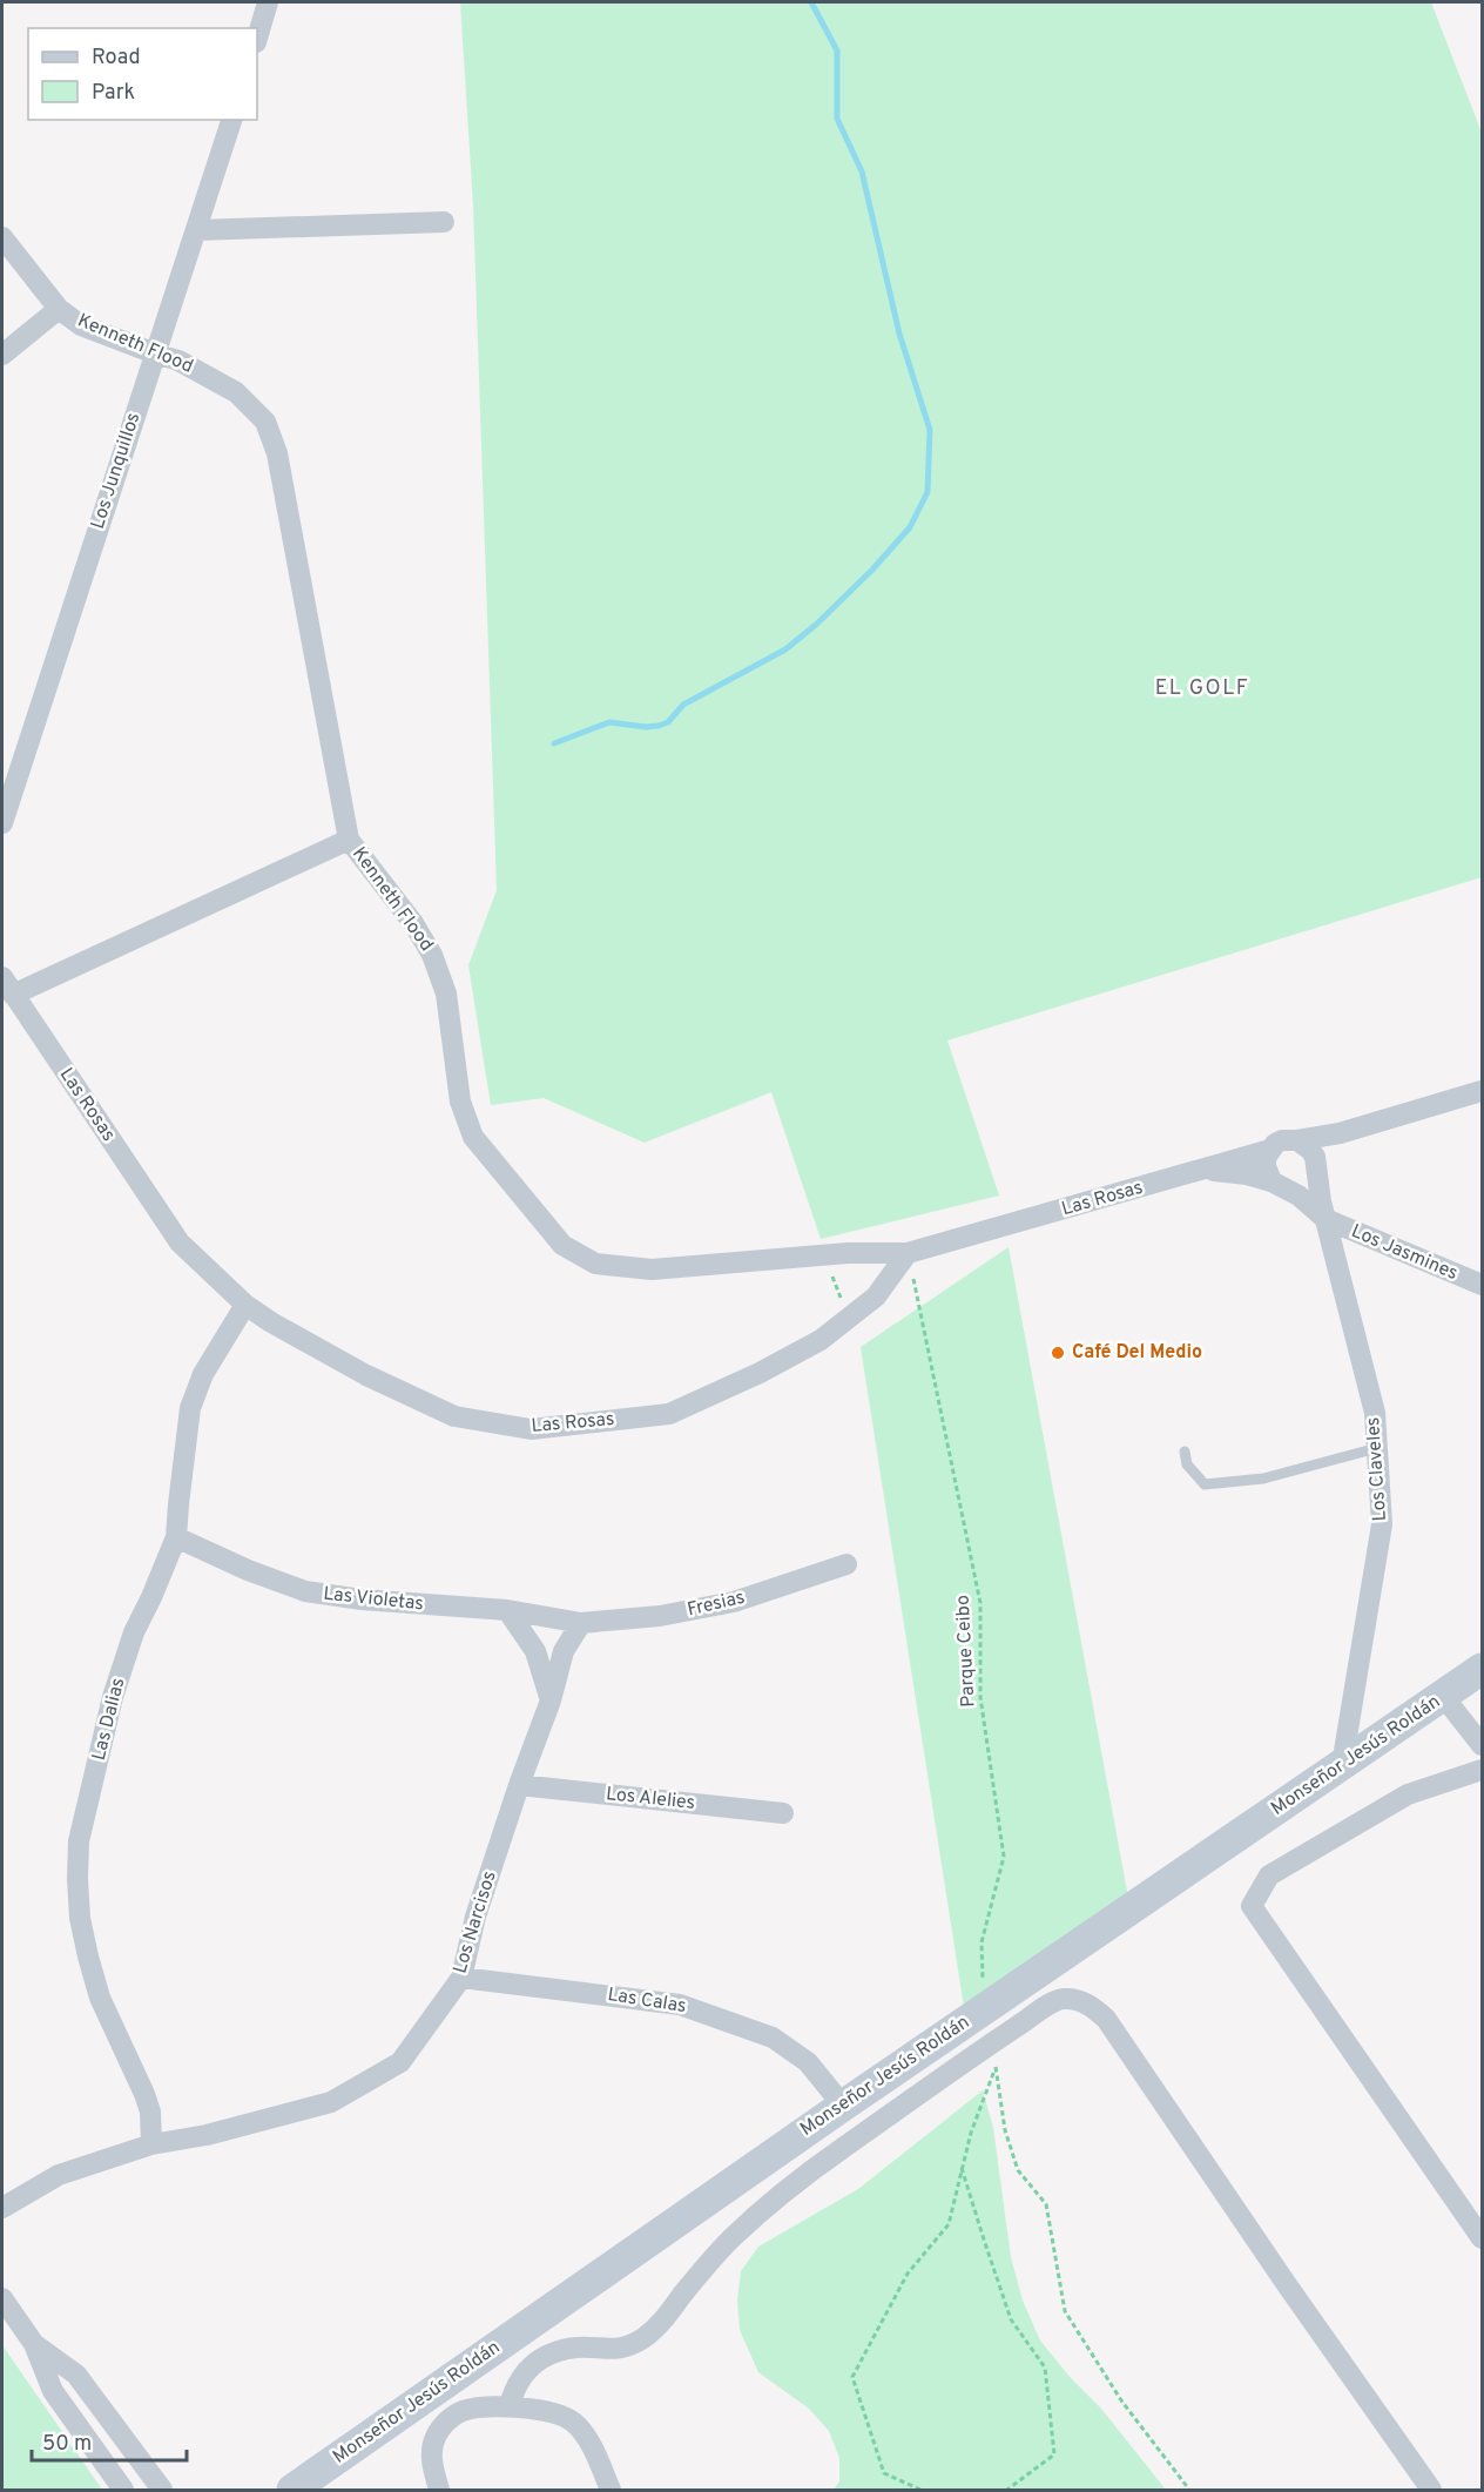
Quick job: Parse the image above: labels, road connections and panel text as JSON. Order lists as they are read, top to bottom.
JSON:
{
  "streets": {
    "street": [
      "Kenneth Flood",
      "Los Junquillos",
      "Las Rosas",
      "Los Jasmines",
      "Los Claveles",
      "Las Violetas",
      "Fresias",
      "Las Dalias",
      "Monseñor Jesús Roldán",
      "Los Alelies",
      "Los Narcisos",
      "Las Calas"
    ],
    "path": ["Parque Ceibo"]
  },
  "crossings": [
    ["Kenneth Flood", "Los Junquillos"],
    ["Kenneth Flood", "Las Rosas"],
    ["Kenneth Flood", "Parque Ceibo"],
    ["Las Rosas", "Los Jasmines"],
    ["Las Rosas", "Los Claveles"],
    ["Las Rosas", "Parque Ceibo"],
    ["Las Rosas", "Las Dalias"],
    ["Los Jasmines", "Los Claveles"],
    ["Los Claveles", "Monseñor Jesús Roldán"],
    ["Las Violetas", "Fresias"],
    ["Las Violetas", "Las Dalias"],
    ["Las Violetas", "Los Narcisos"],
    ["Fresias", "Los Narcisos"],
    ["Parque Ceibo", "Monseñor Jesús Roldán"],
    ["Las Dalias", "Los Narcisos"],
    ["Monseñor Jesús Roldán", "Las Calas"],
    ["Los Alelies", "Los Narcisos"],
    ["Los Narcisos", "Las Calas"]
  ],
  "districts": ["EL GOLF"],
  "places": ["Café Del Medio"],
  "legend": ["Road", "Park"],
  "scale_bar": "50 m"
}
